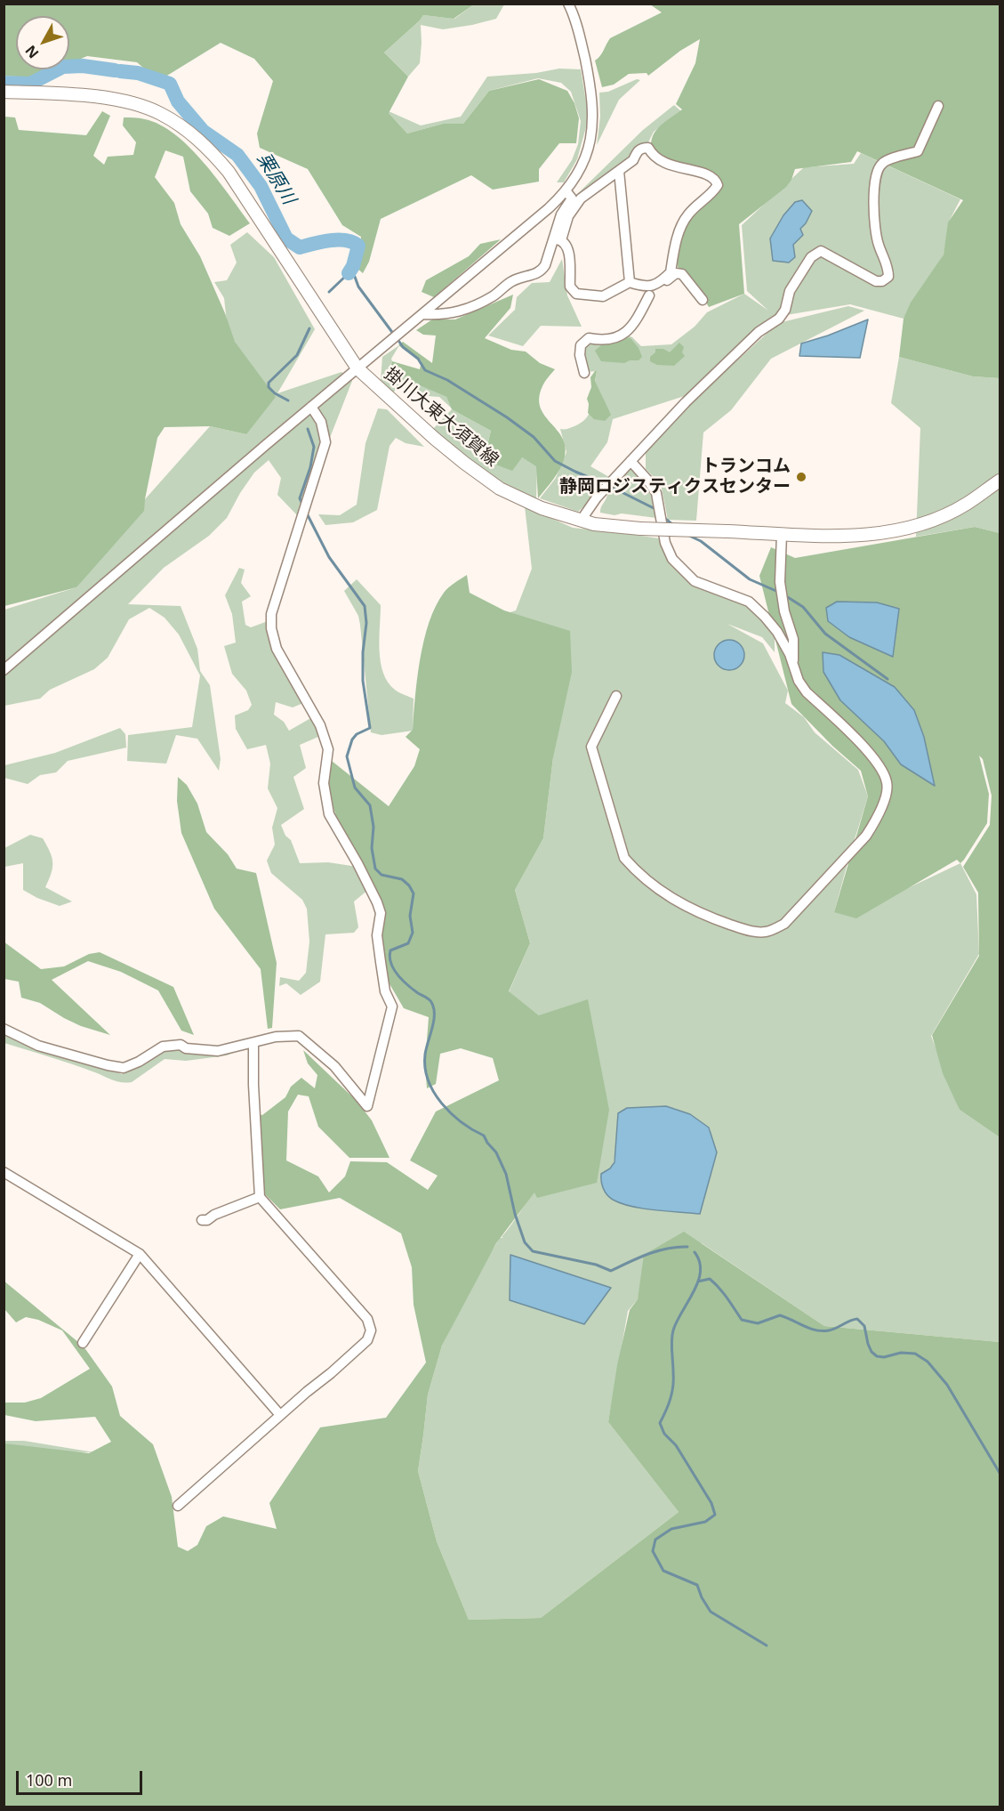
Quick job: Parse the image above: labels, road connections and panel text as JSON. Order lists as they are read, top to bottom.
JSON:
{
  "streets": {
    "main road": ["掛川大東大須賀線"]
  },
  "water": ["栗原川"],
  "places": ["トランコム 静岡ロジスティクスセンター"],
  "scale_bar": "100 m",
  "north": "bottom left"
}
